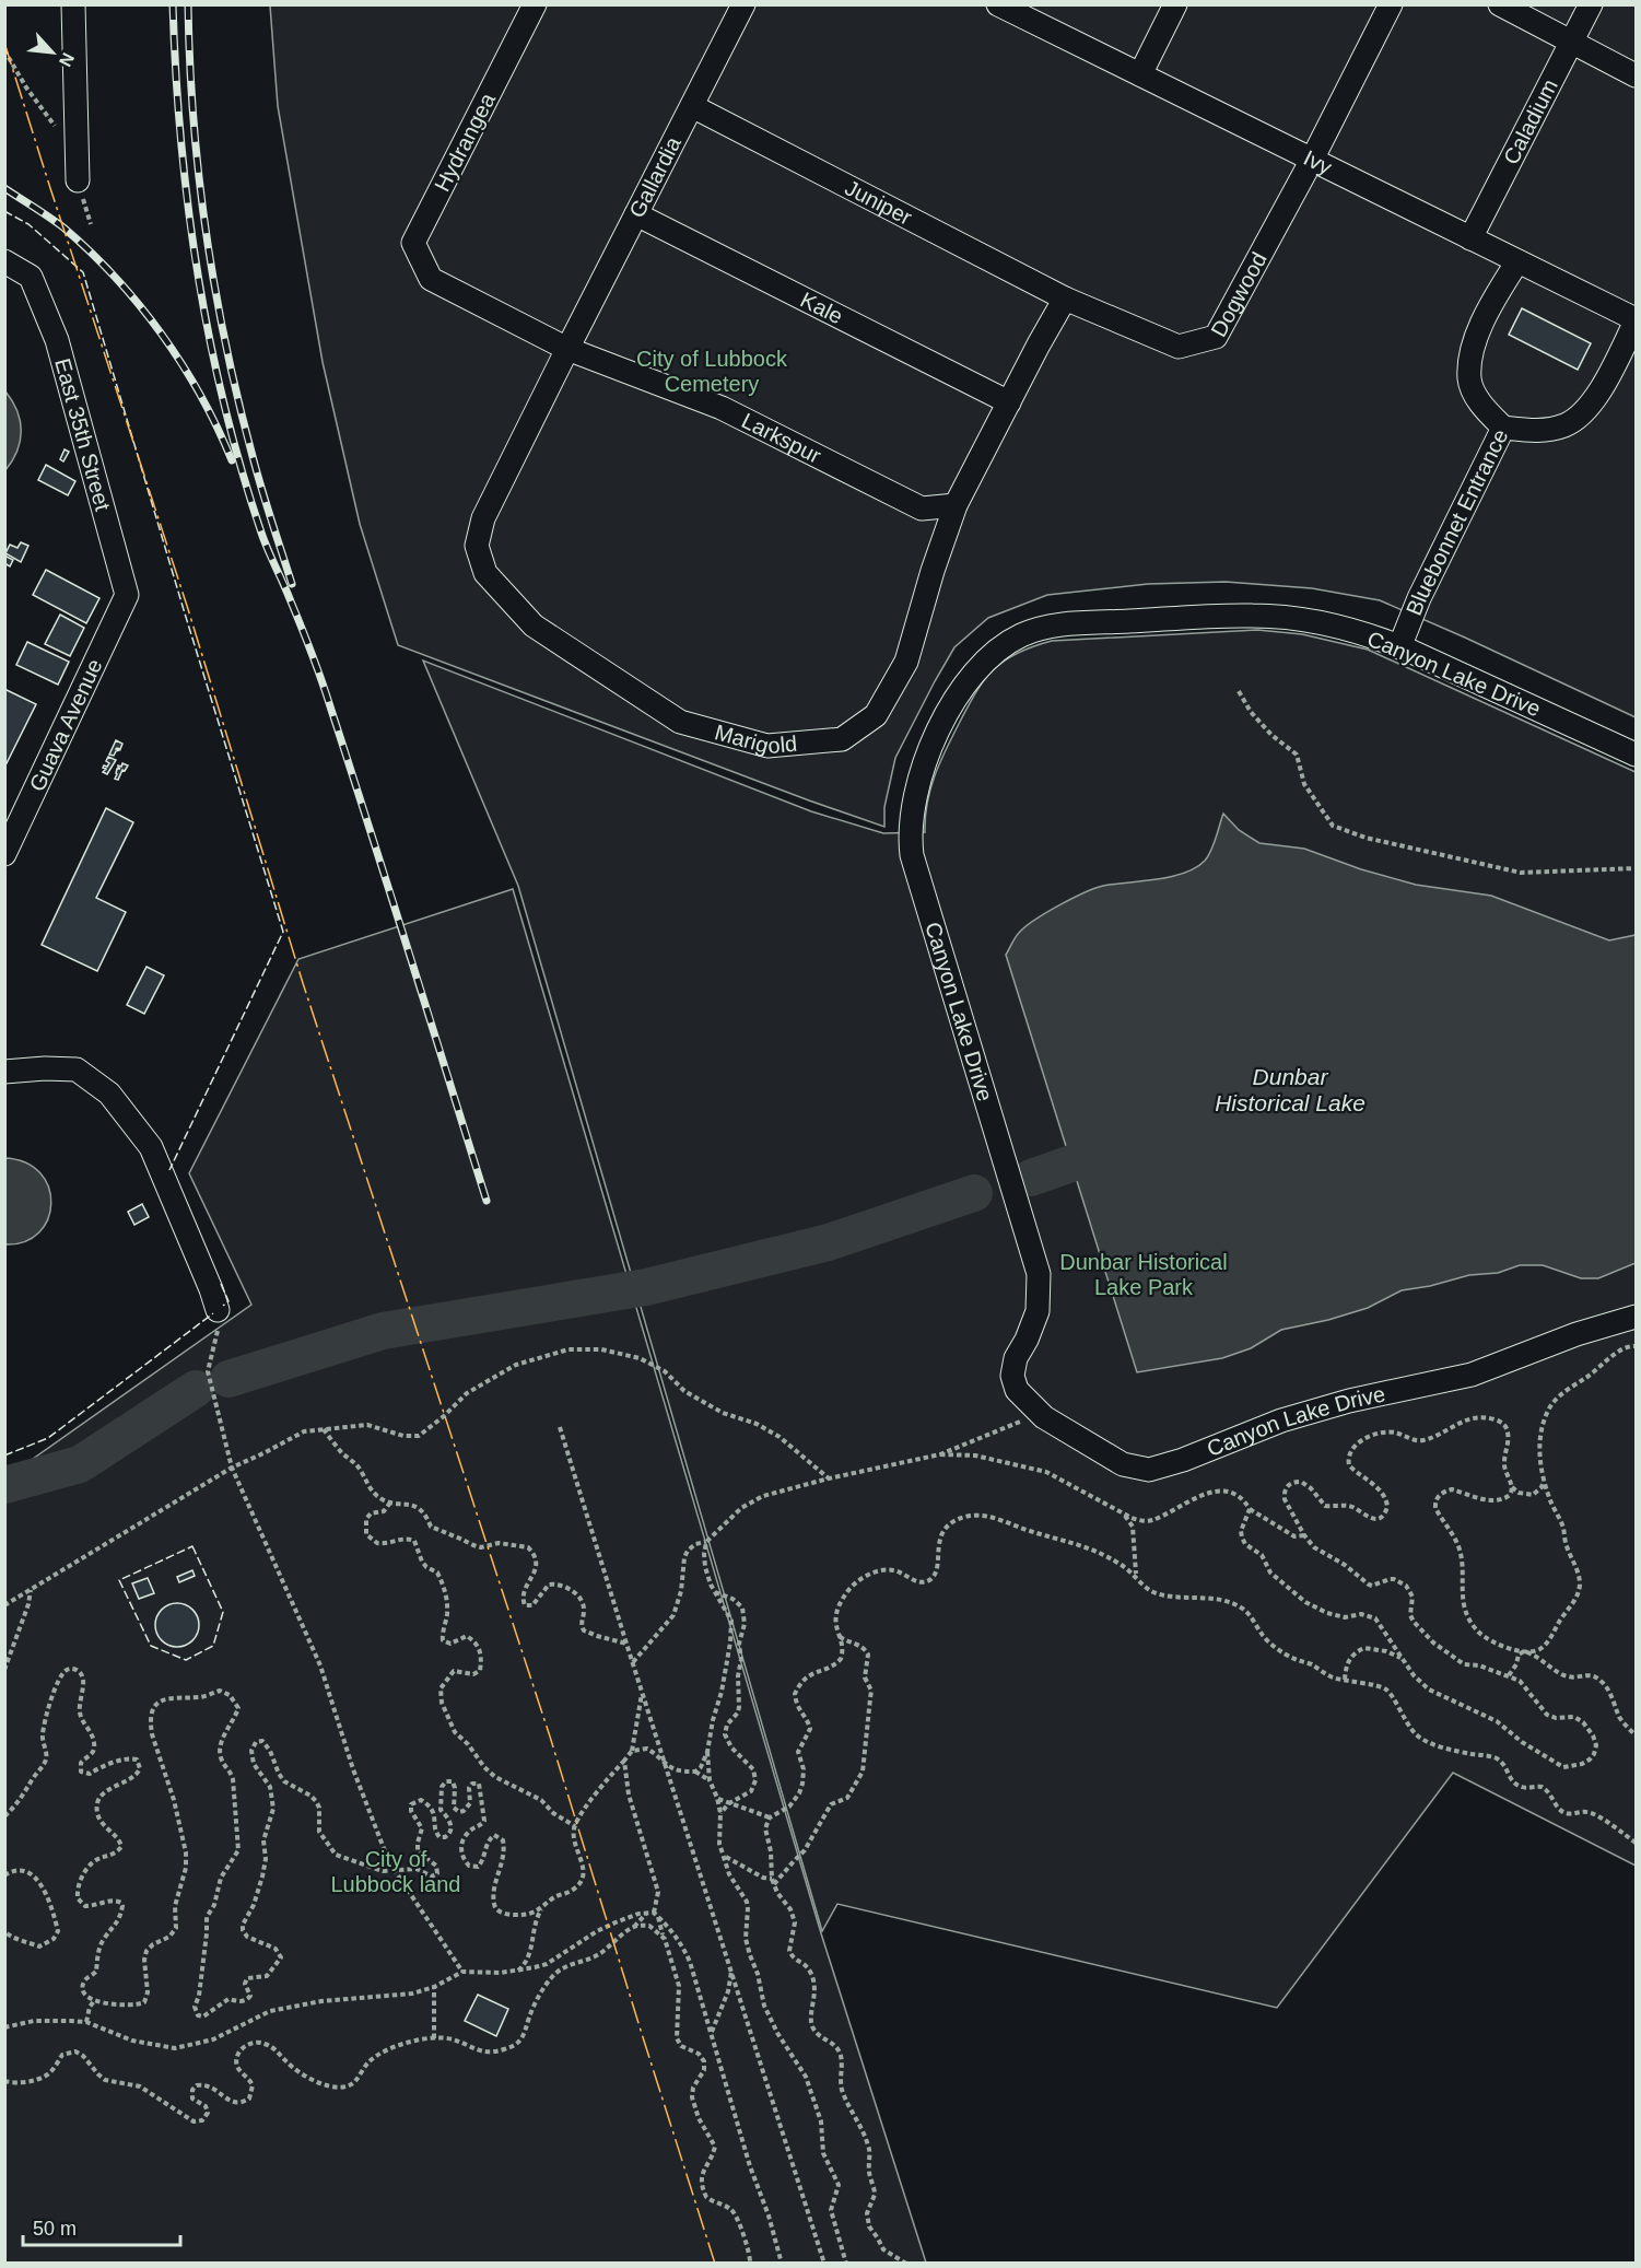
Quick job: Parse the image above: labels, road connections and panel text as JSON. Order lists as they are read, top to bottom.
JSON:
{
  "streets": {
    "street": [
      "Caladium",
      "Hydrangea",
      "Ivy",
      "Gallardia",
      "Juniper",
      "Dogwood",
      "Kale",
      "East 35th Street",
      "Larkspur",
      "Bluebonnet Entrance",
      "Canyon Lake Drive",
      "Guava Avenue",
      "Marigold"
    ]
  },
  "crossings": [
    ["Caladium", "Ivy"],
    ["Hydrangea", "Gallardia"],
    ["Hydrangea", "Larkspur"],
    ["Ivy", "Dogwood"],
    ["Ivy", "Bluebonnet Entrance"],
    ["Gallardia", "Juniper"],
    ["Gallardia", "Kale"],
    ["Gallardia", "Larkspur"],
    ["Gallardia", "Marigold"],
    ["Juniper", "Dogwood"],
    ["East 35th Street", "Guava Avenue"],
    ["Larkspur", "Marigold"],
    ["Bluebonnet Entrance", "Canyon Lake Drive"]
  ],
  "water": ["Dunbar Historical Lake"],
  "parks": ["City of Lubbock Cemetery", "Dunbar Historical Lake Park", "City of Lubbock land"],
  "scale_bar": "50 m",
  "north": "bottom right"
}
